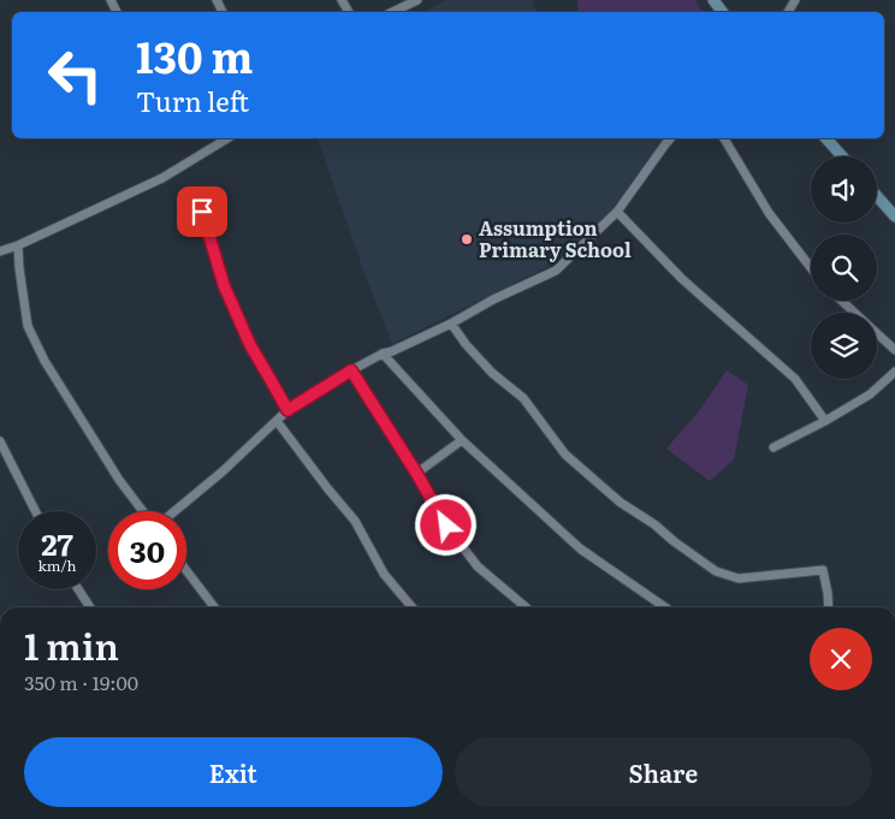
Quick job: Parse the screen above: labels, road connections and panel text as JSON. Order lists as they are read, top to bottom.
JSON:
{
  "places": ["Assumption Primary School"],
  "page": {
    "turn": ["130 m", "Turn left"],
    "speed": "27 km/h",
    "limit": "30",
    "heading": ["1 min", "350 m · 19:00"],
    "buttons": ["Exit", "Share"]
  }
}
